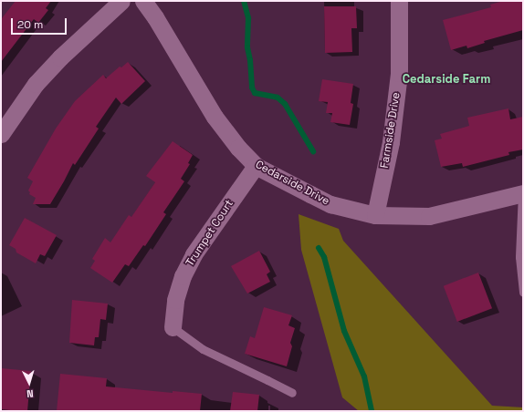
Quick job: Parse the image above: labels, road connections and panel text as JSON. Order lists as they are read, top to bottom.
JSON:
{
  "streets": {
    "street": ["Farmside Drive", "Cedarside Drive", "Trumpet Court"]
  },
  "crossings": [
    ["Farmside Drive", "Cedarside Drive"],
    ["Cedarside Drive", "Trumpet Court"]
  ],
  "districts": ["Cedarside Farm"],
  "scale_bar": "20 m",
  "north": "bottom"
}
